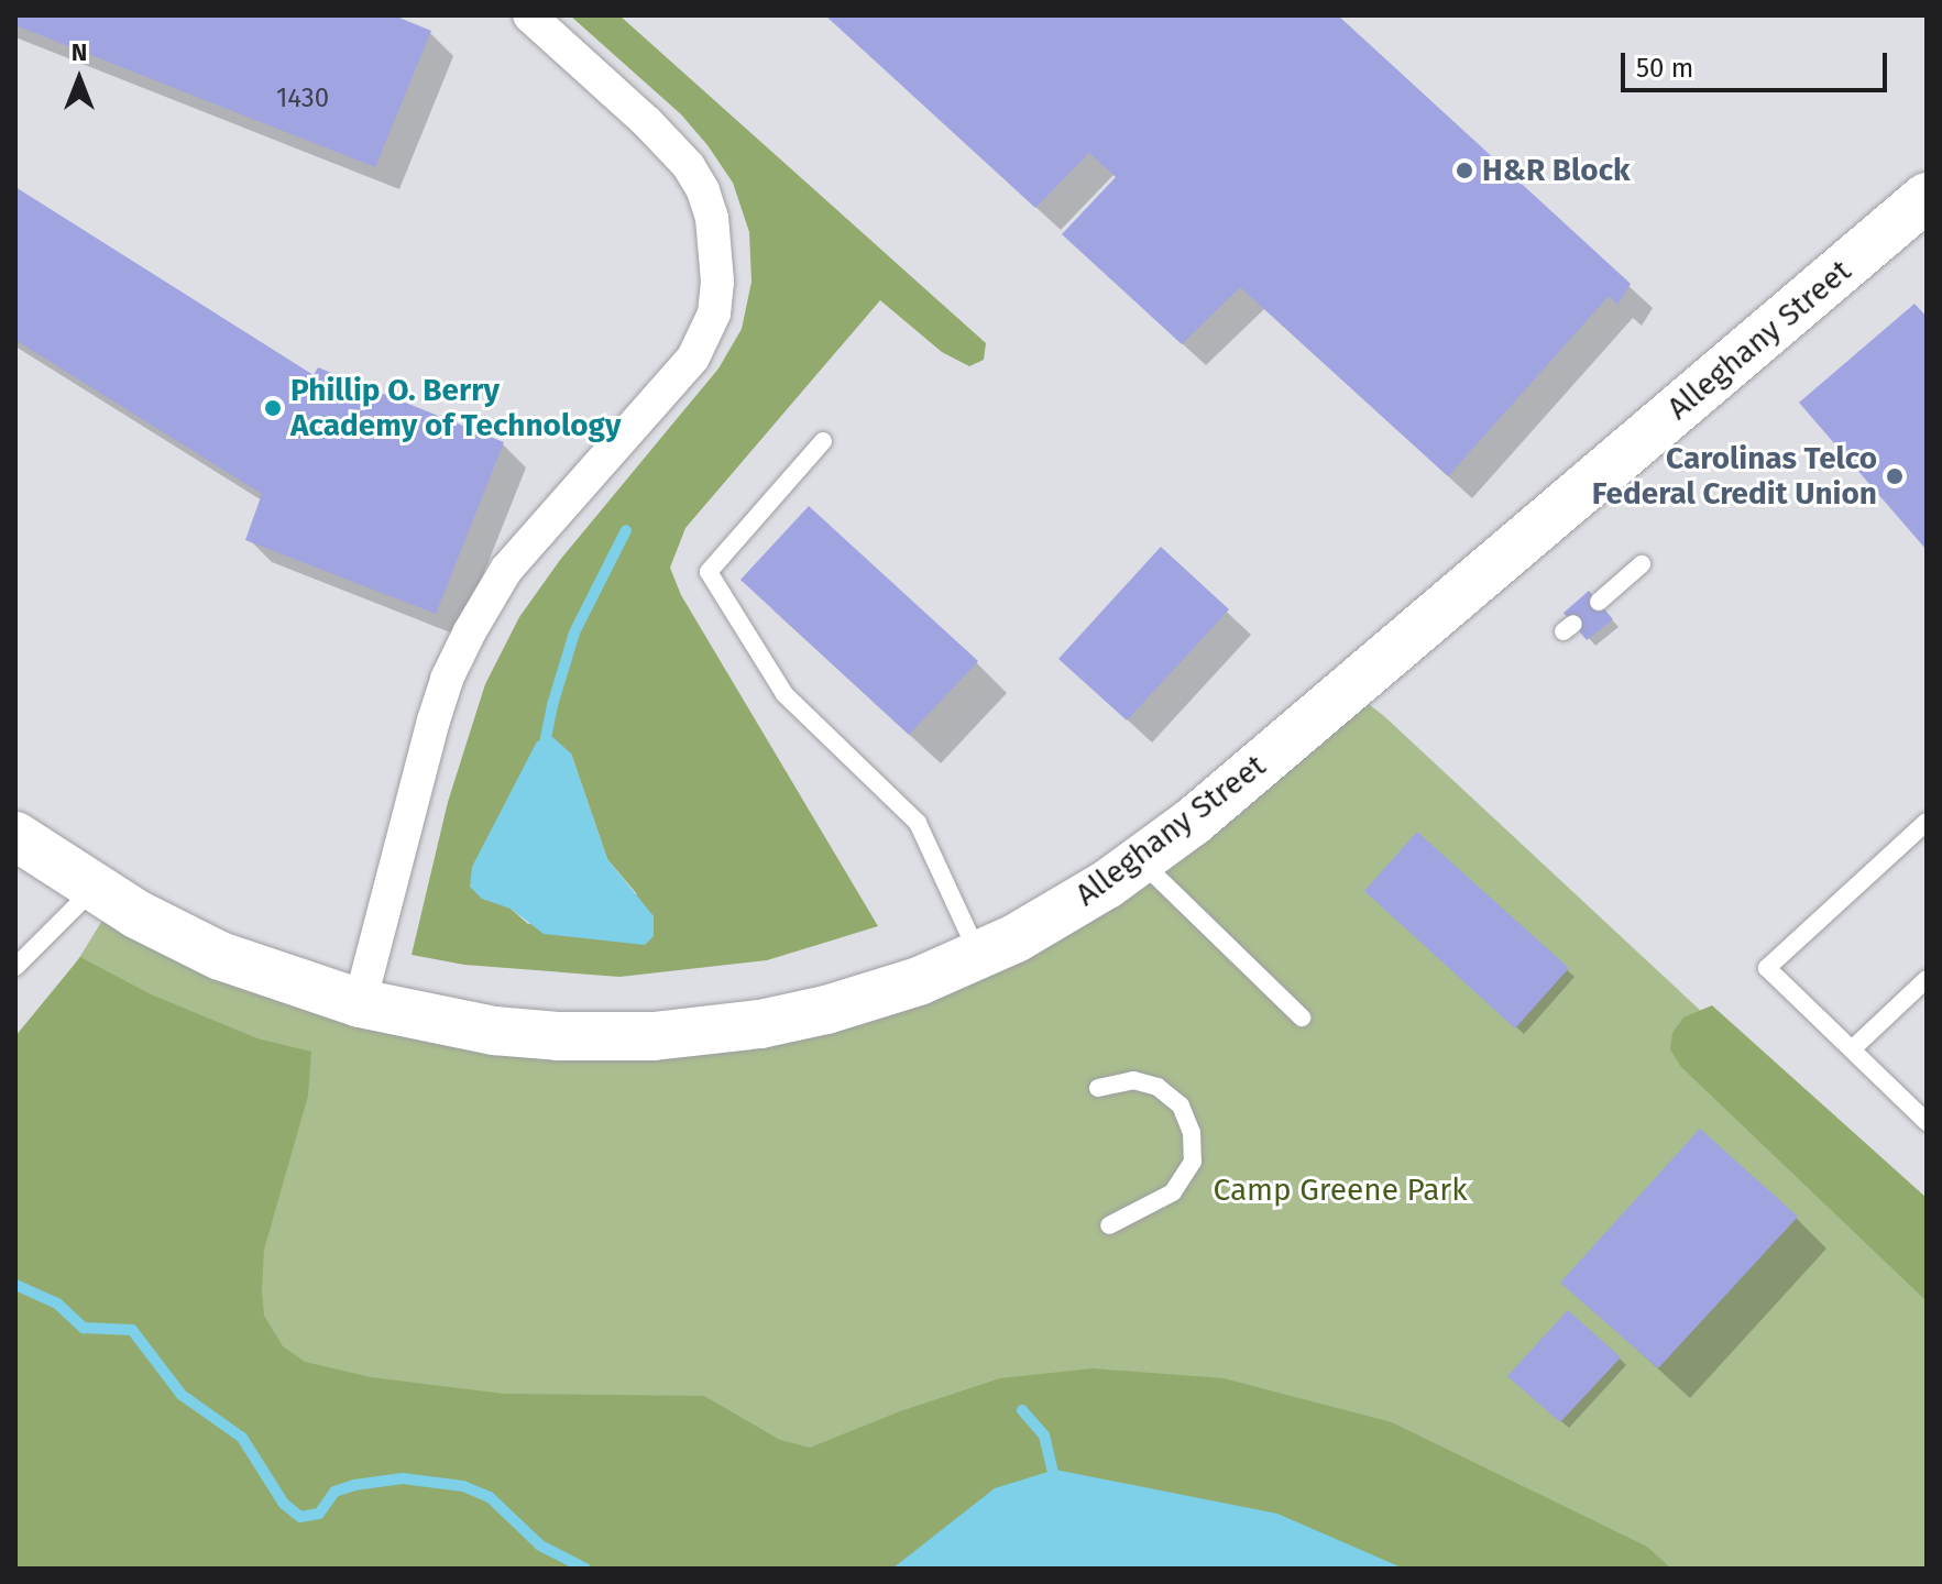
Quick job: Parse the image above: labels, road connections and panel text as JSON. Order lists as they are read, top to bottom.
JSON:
{
  "streets": {
    "street": ["Alleghany Street"]
  },
  "parks": ["Camp Greene Park"],
  "places": ["H&R Block", "Phillip O. Berry Academy of Technology", "Carolinas Telco Federal Credit Union"],
  "house_numbers": ["1430"],
  "scale_bar": "50 m",
  "north": "top"
}
